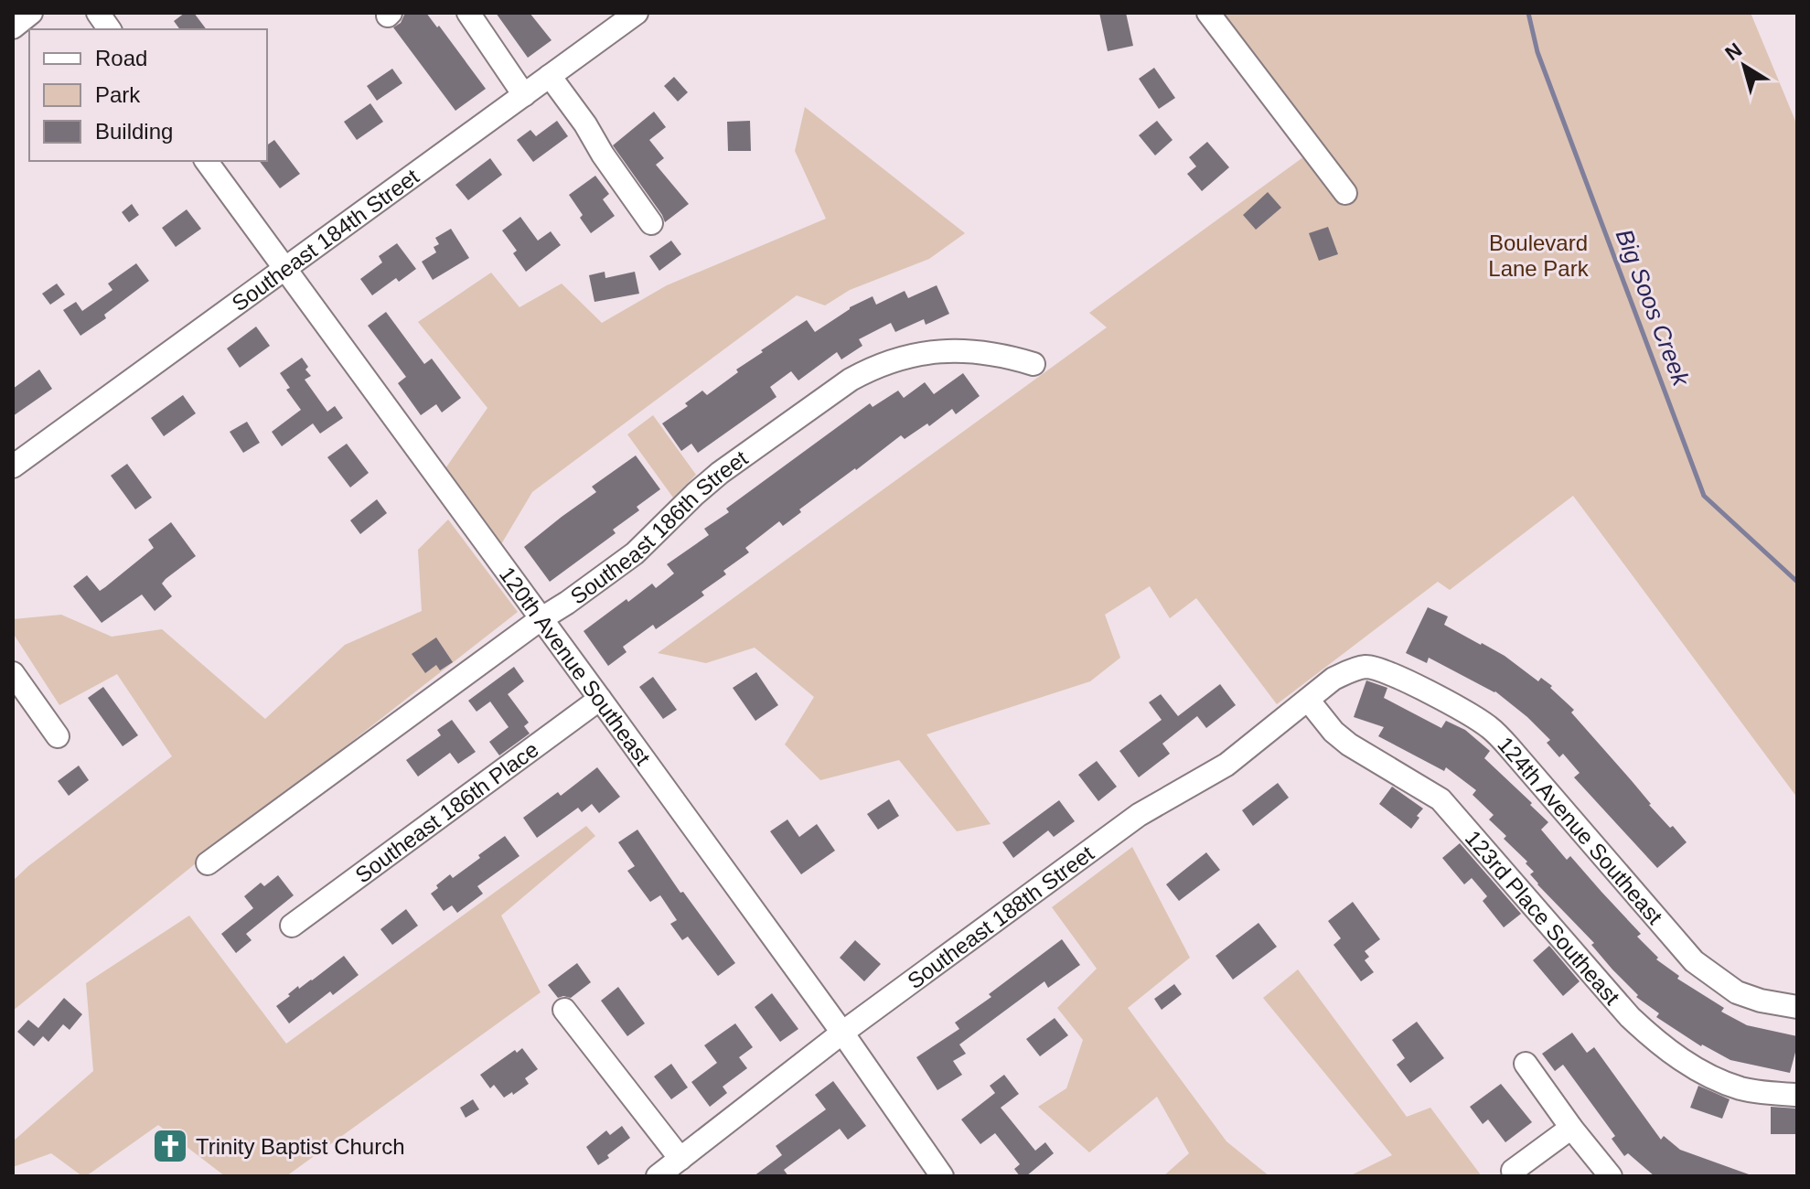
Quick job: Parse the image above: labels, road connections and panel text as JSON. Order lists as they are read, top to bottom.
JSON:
{
  "streets": {
    "street": [
      "Southeast 184th Street",
      "Southeast 186th Street",
      "120th Avenue Southeast",
      "Southeast 186th Place",
      "124th Avenue Southeast",
      "Southeast 188th Street",
      "123rd Place Southeast"
    ]
  },
  "crossings": [
    ["Southeast 184th Street", "120th Avenue Southeast"],
    ["Southeast 186th Street", "120th Avenue Southeast"],
    ["120th Avenue Southeast", "Southeast 186th Place"],
    ["120th Avenue Southeast", "Southeast 188th Street"],
    ["124th Avenue Southeast", "Southeast 188th Street"],
    ["Southeast 188th Street", "123rd Place Southeast"]
  ],
  "water": ["Big Soos Creek"],
  "parks": ["Boulevard Lane Park"],
  "places": {
    "church": ["Trinity Baptist Church"]
  },
  "legend": ["Road", "Park", "Building"],
  "north": "top left"
}
